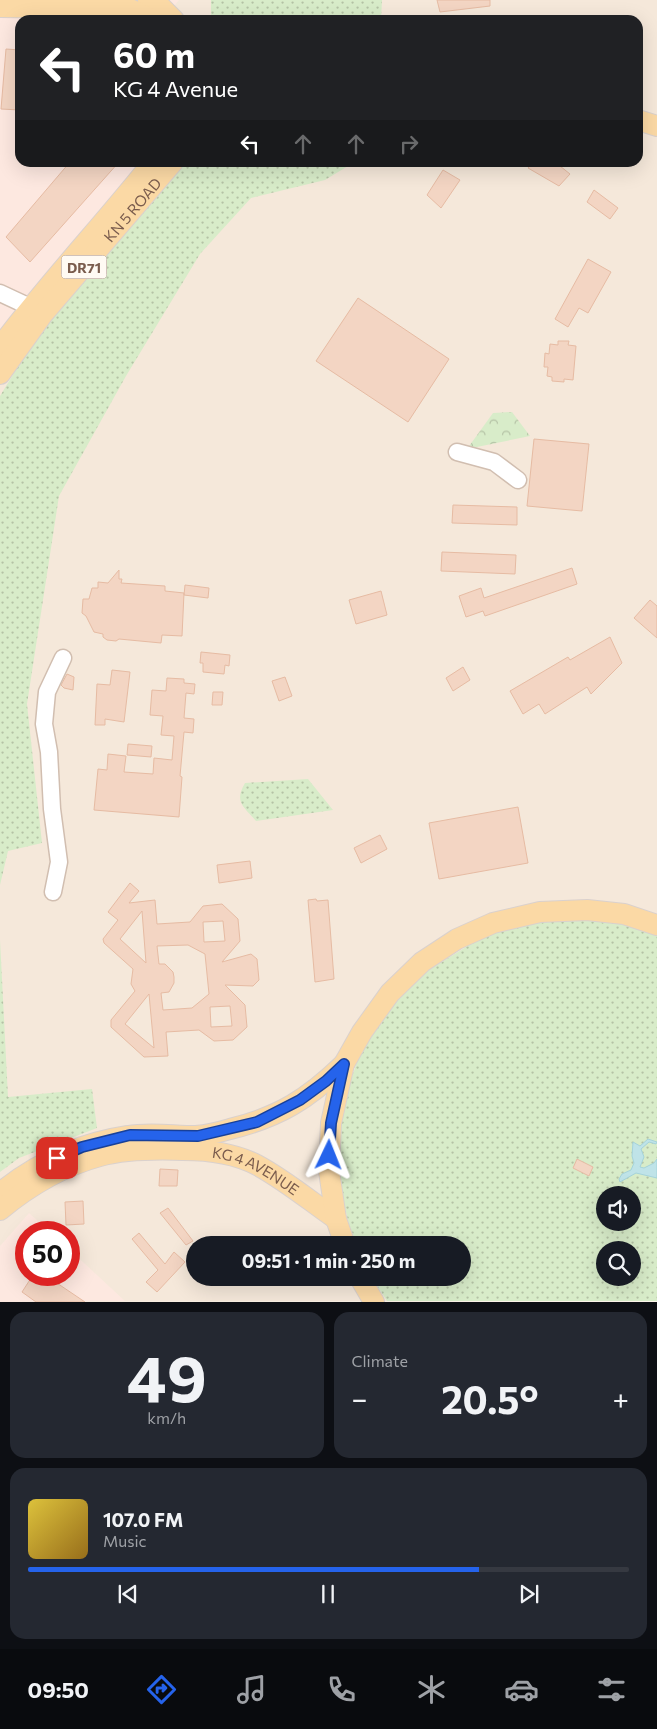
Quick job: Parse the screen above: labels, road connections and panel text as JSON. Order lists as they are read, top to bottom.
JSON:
{
  "streets": {
    "main road": ["KN 5 ROAD", "DR71", "KG 4 AVENUE"]
  },
  "page": {
    "turn": ["60 m", "KG 4 Avenue"],
    "limit": "50",
    "trip": "09:51 · 1 min · 250 m",
    "tile": [
      ["49", "km/h"],
      "Climate"
    ],
    "heat": ["−", "20.5°", "+"],
    "song": ["107.0 FM", "Music"],
    "tabs": "09:50"
  }
}
